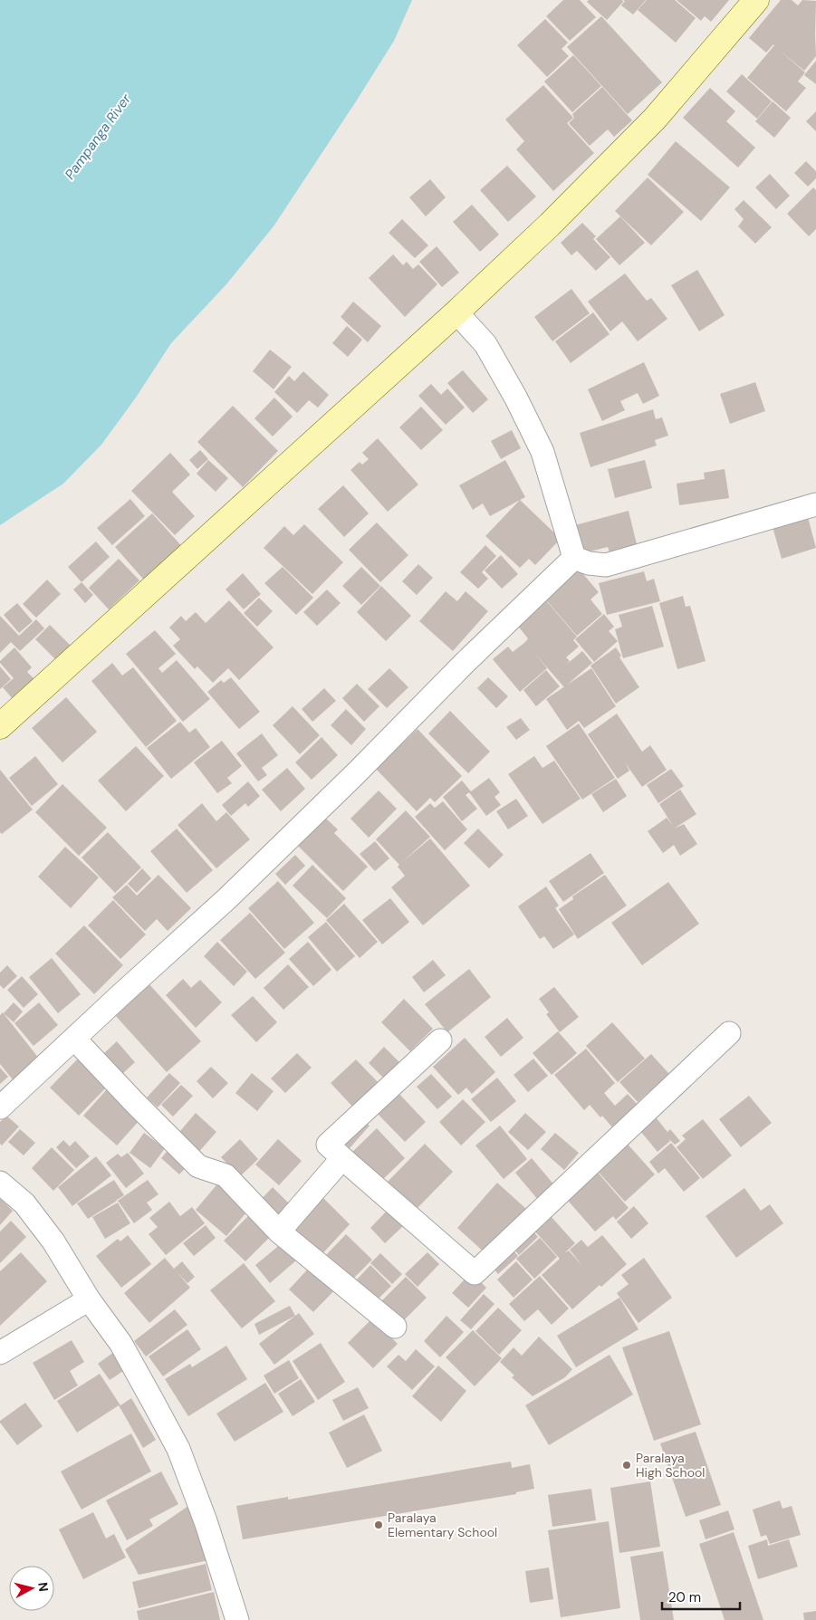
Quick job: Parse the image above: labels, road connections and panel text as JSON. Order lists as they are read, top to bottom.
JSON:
{
  "water": ["Pampanga River"],
  "places": ["Paralaya High School", "Paralaya Elementary School"],
  "scale_bar": "20 m",
  "north": "right"
}
